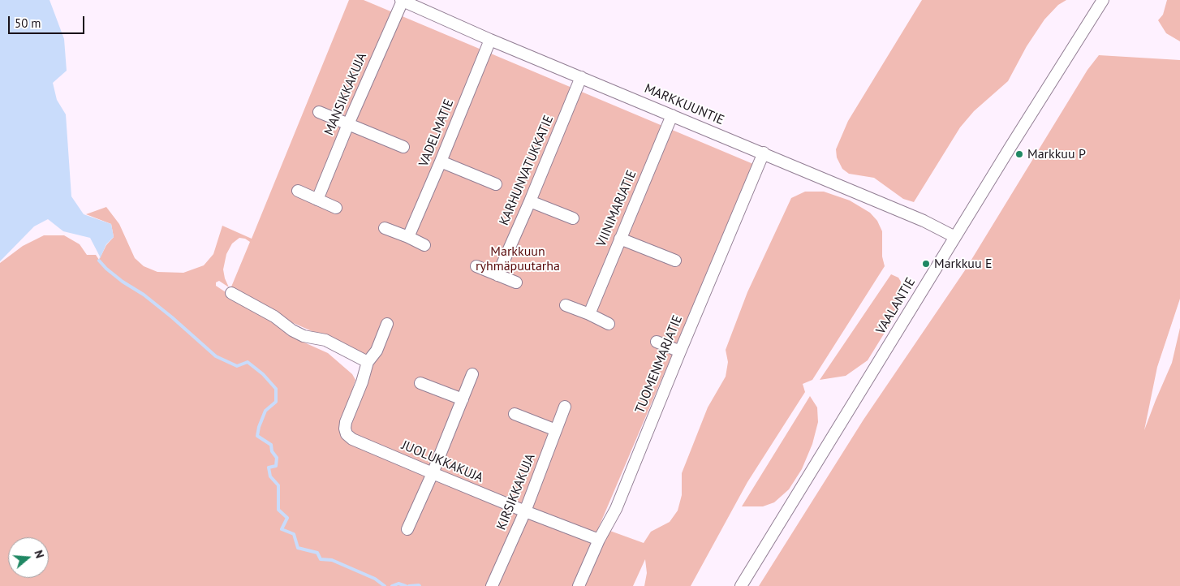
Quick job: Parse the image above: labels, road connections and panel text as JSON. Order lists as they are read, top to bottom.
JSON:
{
  "streets": {
    "street": [
      "MANSIKKAKUJA",
      "MARKKUUNTIE",
      "VADELMATIE",
      "KARHUNVATUKKATIE",
      "VIINIMARJATIE",
      "VAALANTIE",
      "TUOMENMARJATIE",
      "JUOLUKKAKUJA",
      "KIRSIKKAKUJA"
    ]
  },
  "crossings": [
    ["MANSIKKAKUJA", "MARKKUUNTIE"],
    ["MARKKUUNTIE", "VADELMATIE"],
    ["MARKKUUNTIE", "KARHUNVATUKKATIE"],
    ["MARKKUUNTIE", "VIINIMARJATIE"],
    ["MARKKUUNTIE", "VAALANTIE"],
    ["MARKKUUNTIE", "TUOMENMARJATIE"],
    ["TUOMENMARJATIE", "JUOLUKKAKUJA"],
    ["JUOLUKKAKUJA", "KIRSIKKAKUJA"]
  ],
  "parks": ["Markkuun ryhmäpuutarha"],
  "places": ["Markkuu P", "Markkuu E"],
  "scale_bar": "50 m",
  "north": "right"
}
